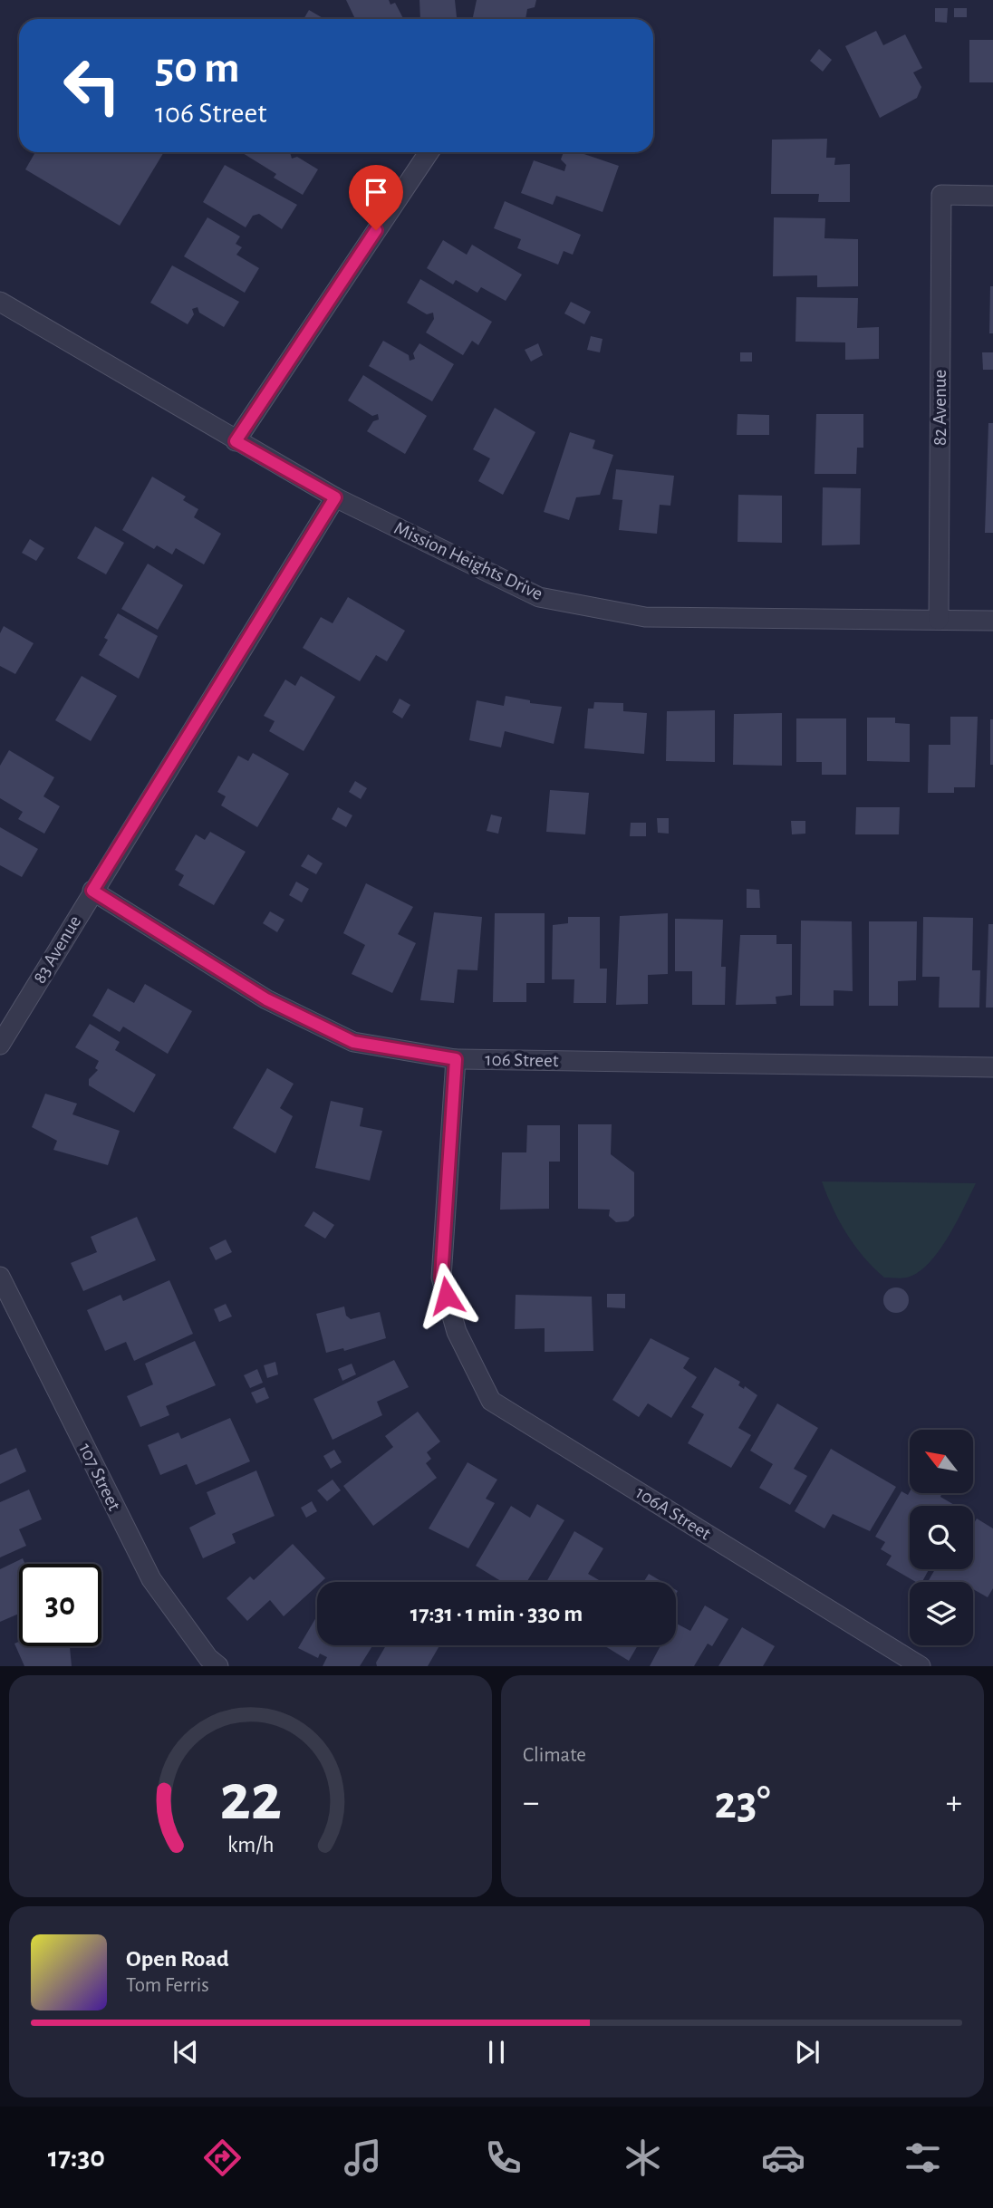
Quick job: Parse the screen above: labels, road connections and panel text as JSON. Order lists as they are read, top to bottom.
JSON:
{
  "streets": {
    "street": [
      "82 Avenue",
      "Mission Heights Drive",
      "83 Avenue",
      "106 Street",
      "107 Street",
      "106A Street"
    ]
  },
  "crossings": [
    ["82 Avenue", "Mission Heights Drive"],
    ["Mission Heights Drive", "83 Avenue"],
    ["83 Avenue", "106 Street"],
    ["106 Street", "106A Street"]
  ],
  "north": "top left",
  "page": {
    "turn": ["50 m", "106 Street"],
    "limit": "30",
    "trip": "17:31 · 1 min · 330 m",
    "tile": "Climate",
    "heat": ["−", "23°", "+"],
    "song": ["Open Road", "Tom Ferris"],
    "tabs": "17:30",
    "gauge": ["22", "km/h"]
  }
}
